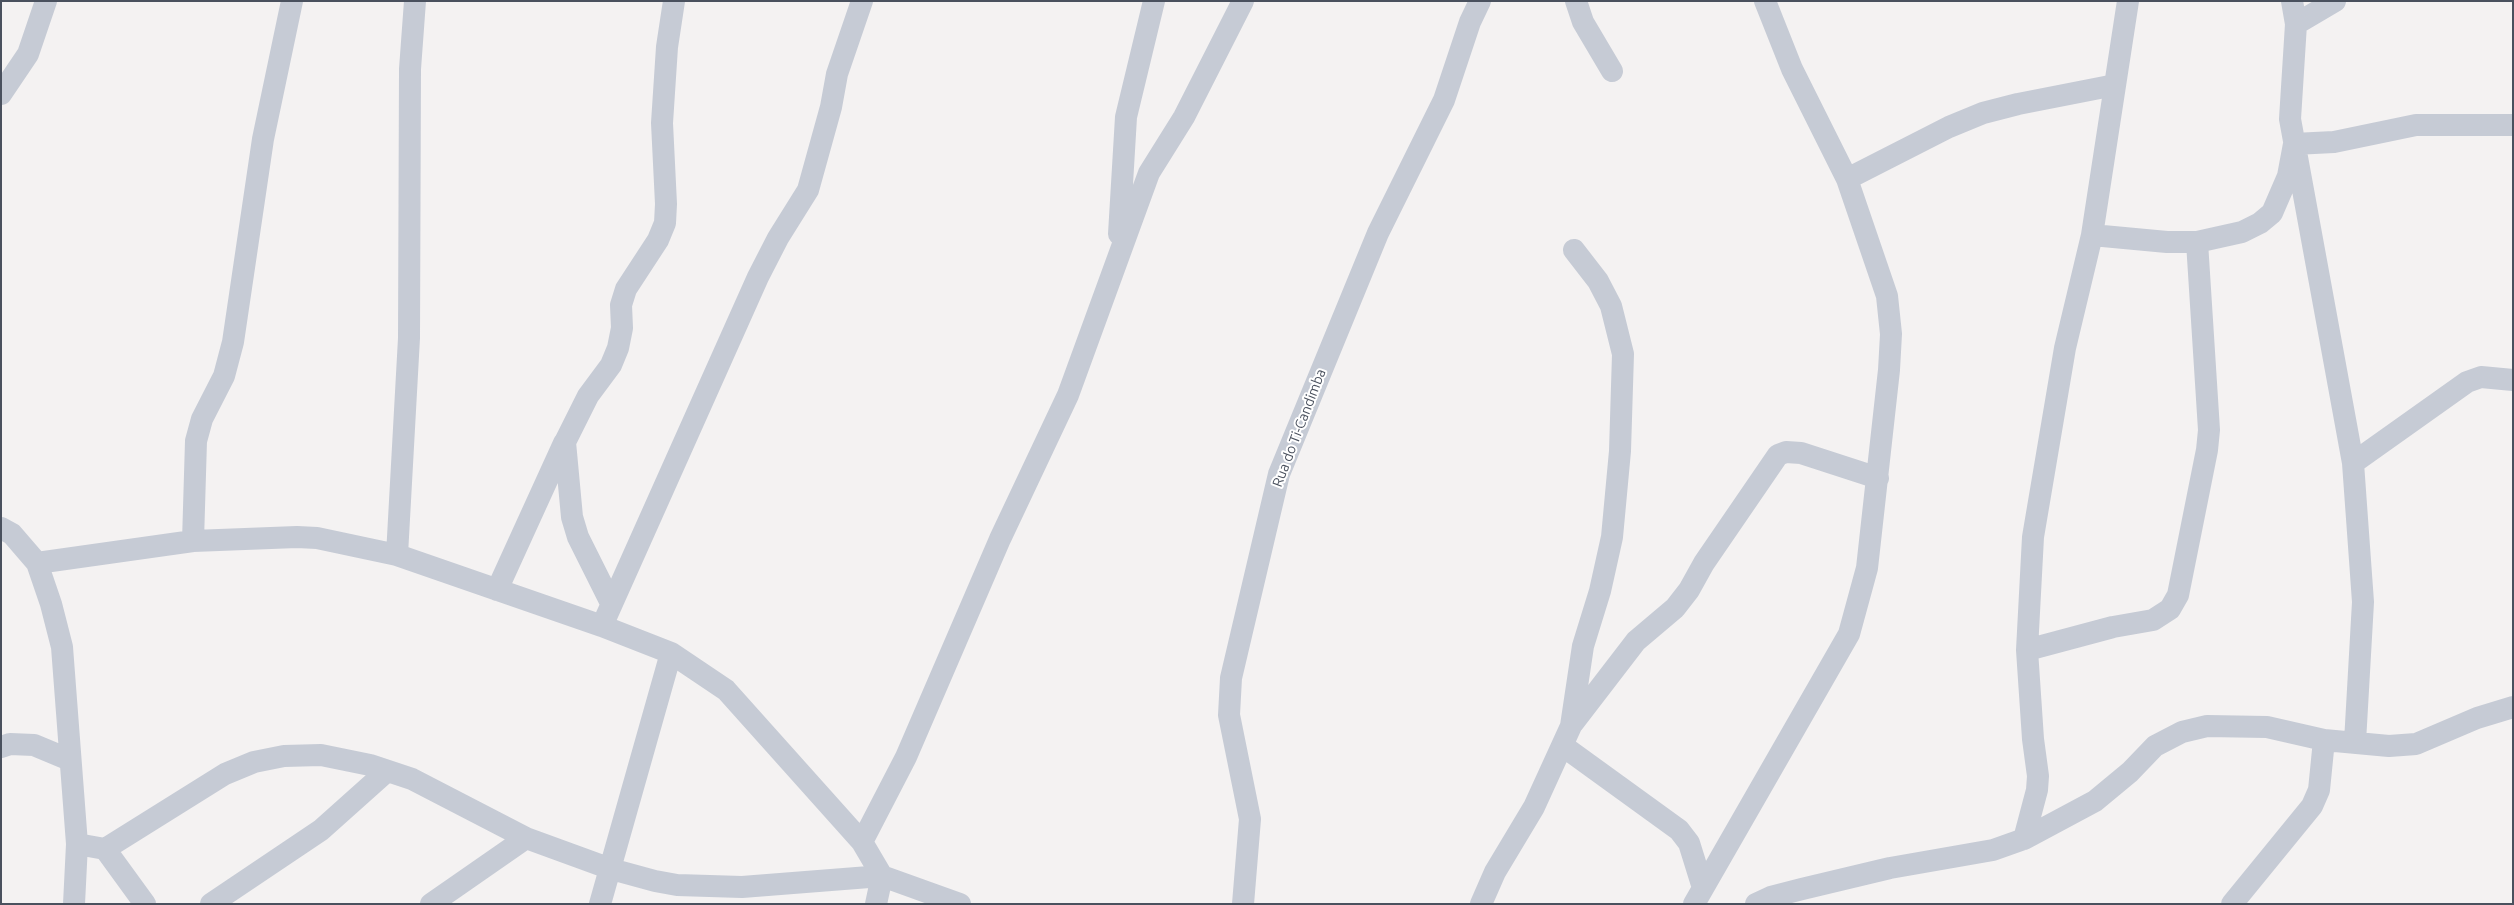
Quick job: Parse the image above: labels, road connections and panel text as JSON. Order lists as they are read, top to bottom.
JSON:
{
  "streets": {
    "street": ["Rua do Ti-Candimba"]
  }
}
